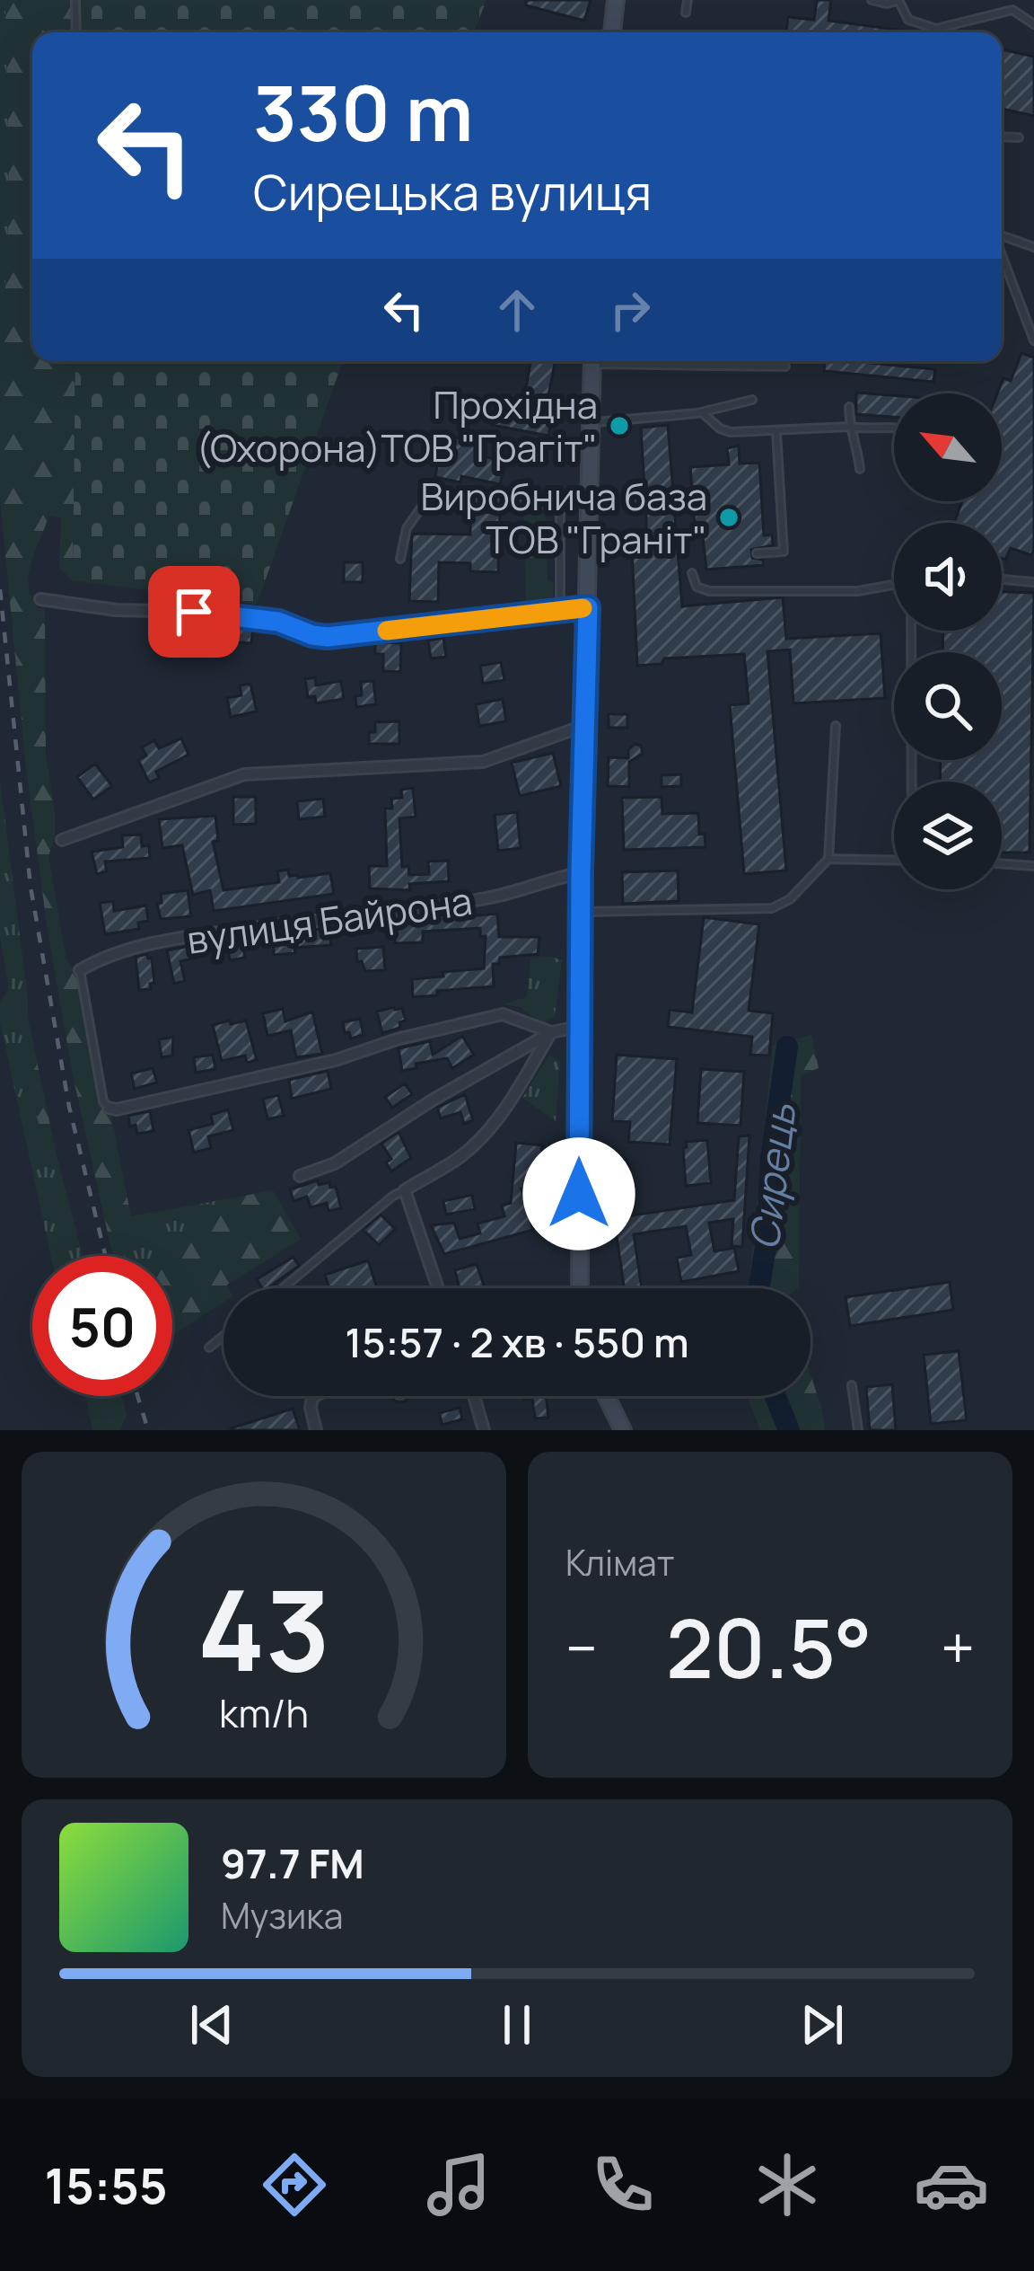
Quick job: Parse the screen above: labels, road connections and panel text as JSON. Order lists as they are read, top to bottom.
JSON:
{
  "streets": {
    "street": ["вулиця Байрона"]
  },
  "water": ["Сирець"],
  "places": ["Прохідна (Охорона)ТОВ \"Грагіт\"", "Виробнича база ТОВ \"Граніт\""],
  "north": "top left",
  "page": {
    "turn": ["330 m", "Сирецька вулиця"],
    "limit": "50",
    "trip": "15:57 · 2 хв · 550 m",
    "tile": "Клімат",
    "heat": ["−", "20.5°", "+"],
    "song": ["97.7 FM", "Музика"],
    "tabs": "15:55",
    "gauge": ["43", "km/h"]
  }
}
